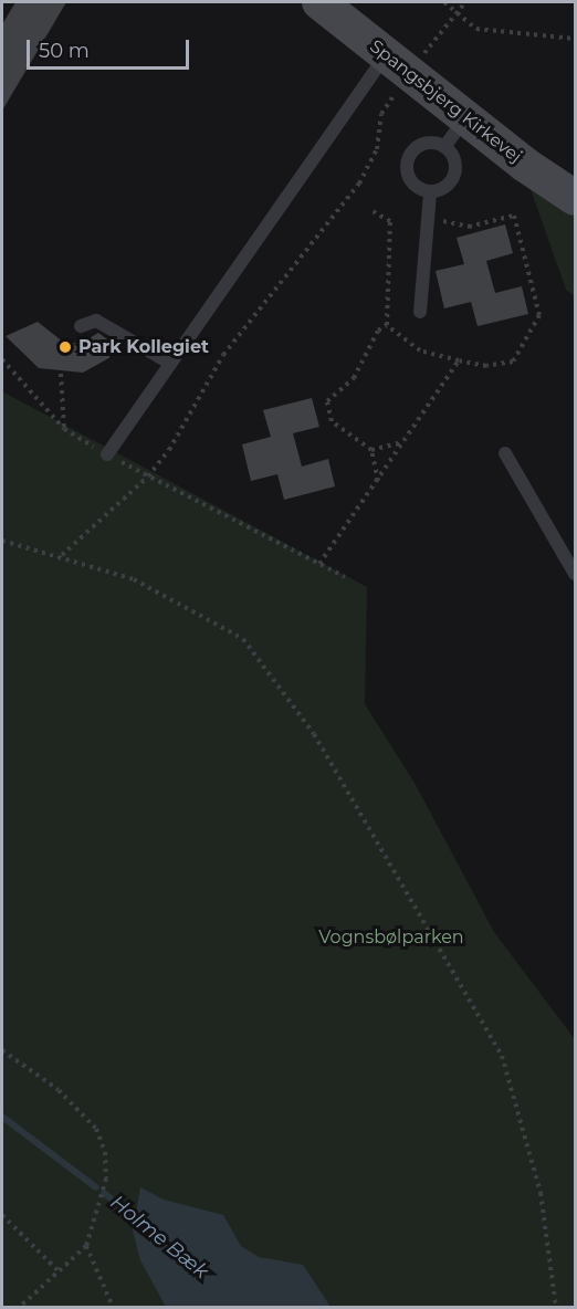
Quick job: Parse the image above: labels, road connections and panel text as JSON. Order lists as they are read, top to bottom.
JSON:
{
  "streets": {
    "street": ["Spangsbjerg Kirkevej"]
  },
  "water": ["Holme Bæk"],
  "parks": ["Vognsbølparken"],
  "places": ["Park Kollegiet"],
  "scale_bar": "50 m"
}
